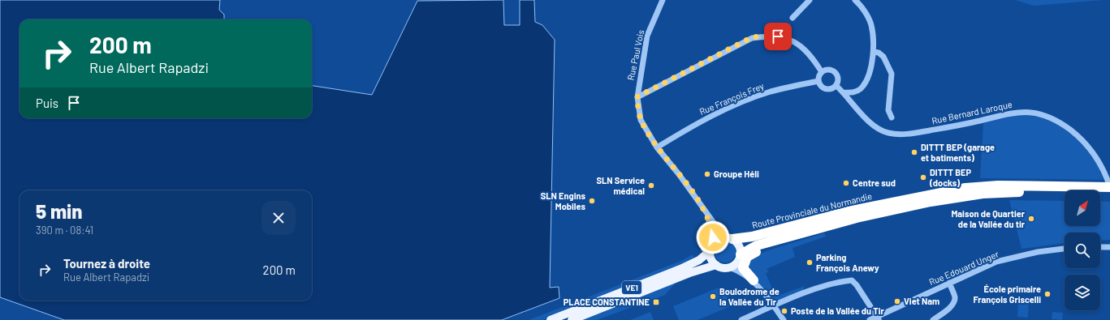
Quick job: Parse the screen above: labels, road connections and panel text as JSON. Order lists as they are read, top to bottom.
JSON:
{
  "streets": {
    "highway": ["Route Provinciale du Normandie"],
    "main road": ["VE1"],
    "street": [
      "Rue Paul Vois",
      "Rue François Frey",
      "Rue Bernard Laroque",
      "Rue Edouard Unger"
    ]
  },
  "crossings": [
    ["Rue Paul Vois", "Rue François Frey"],
    ["Rue Paul Vois", "Route Provinciale du Normandie"],
    ["Rue Paul Vois", "VE1"],
    ["Rue François Frey", "Rue Bernard Laroque"],
    ["Rue Bernard Laroque", "Route Provinciale du Normandie"],
    ["Route Provinciale du Normandie", "VE1"]
  ],
  "places": {
    "other": [
      "DITTT BEP (garage et batiments)",
      "Groupe Héli",
      "DITTT BEP (docks)",
      "Centre sud",
      "SLN Service médical",
      "SLN Engins Mobiles",
      "Maison de Quartier de la Vallée du tir",
      "Parking François Anewy",
      "École primaire François Griscelli",
      "Boulodrome de la Vallée du Tir",
      "Viet Nam",
      "Poste de la Vallée du Tir"
    ],
    "transit": ["PLACE CONSTANTINE"]
  },
  "north": "top right",
  "page": {
    "turn": ["200 m", "Rue Albert Rapadzi"],
    "then": "Puis",
    "heading": ["5 min", "390 m · 08:41"],
    "list": [
      {
        "name": "Tournez à droite",
        "note": "Rue Albert Rapadzi",
        "value": "200 m"
      }
    ]
  }
}
